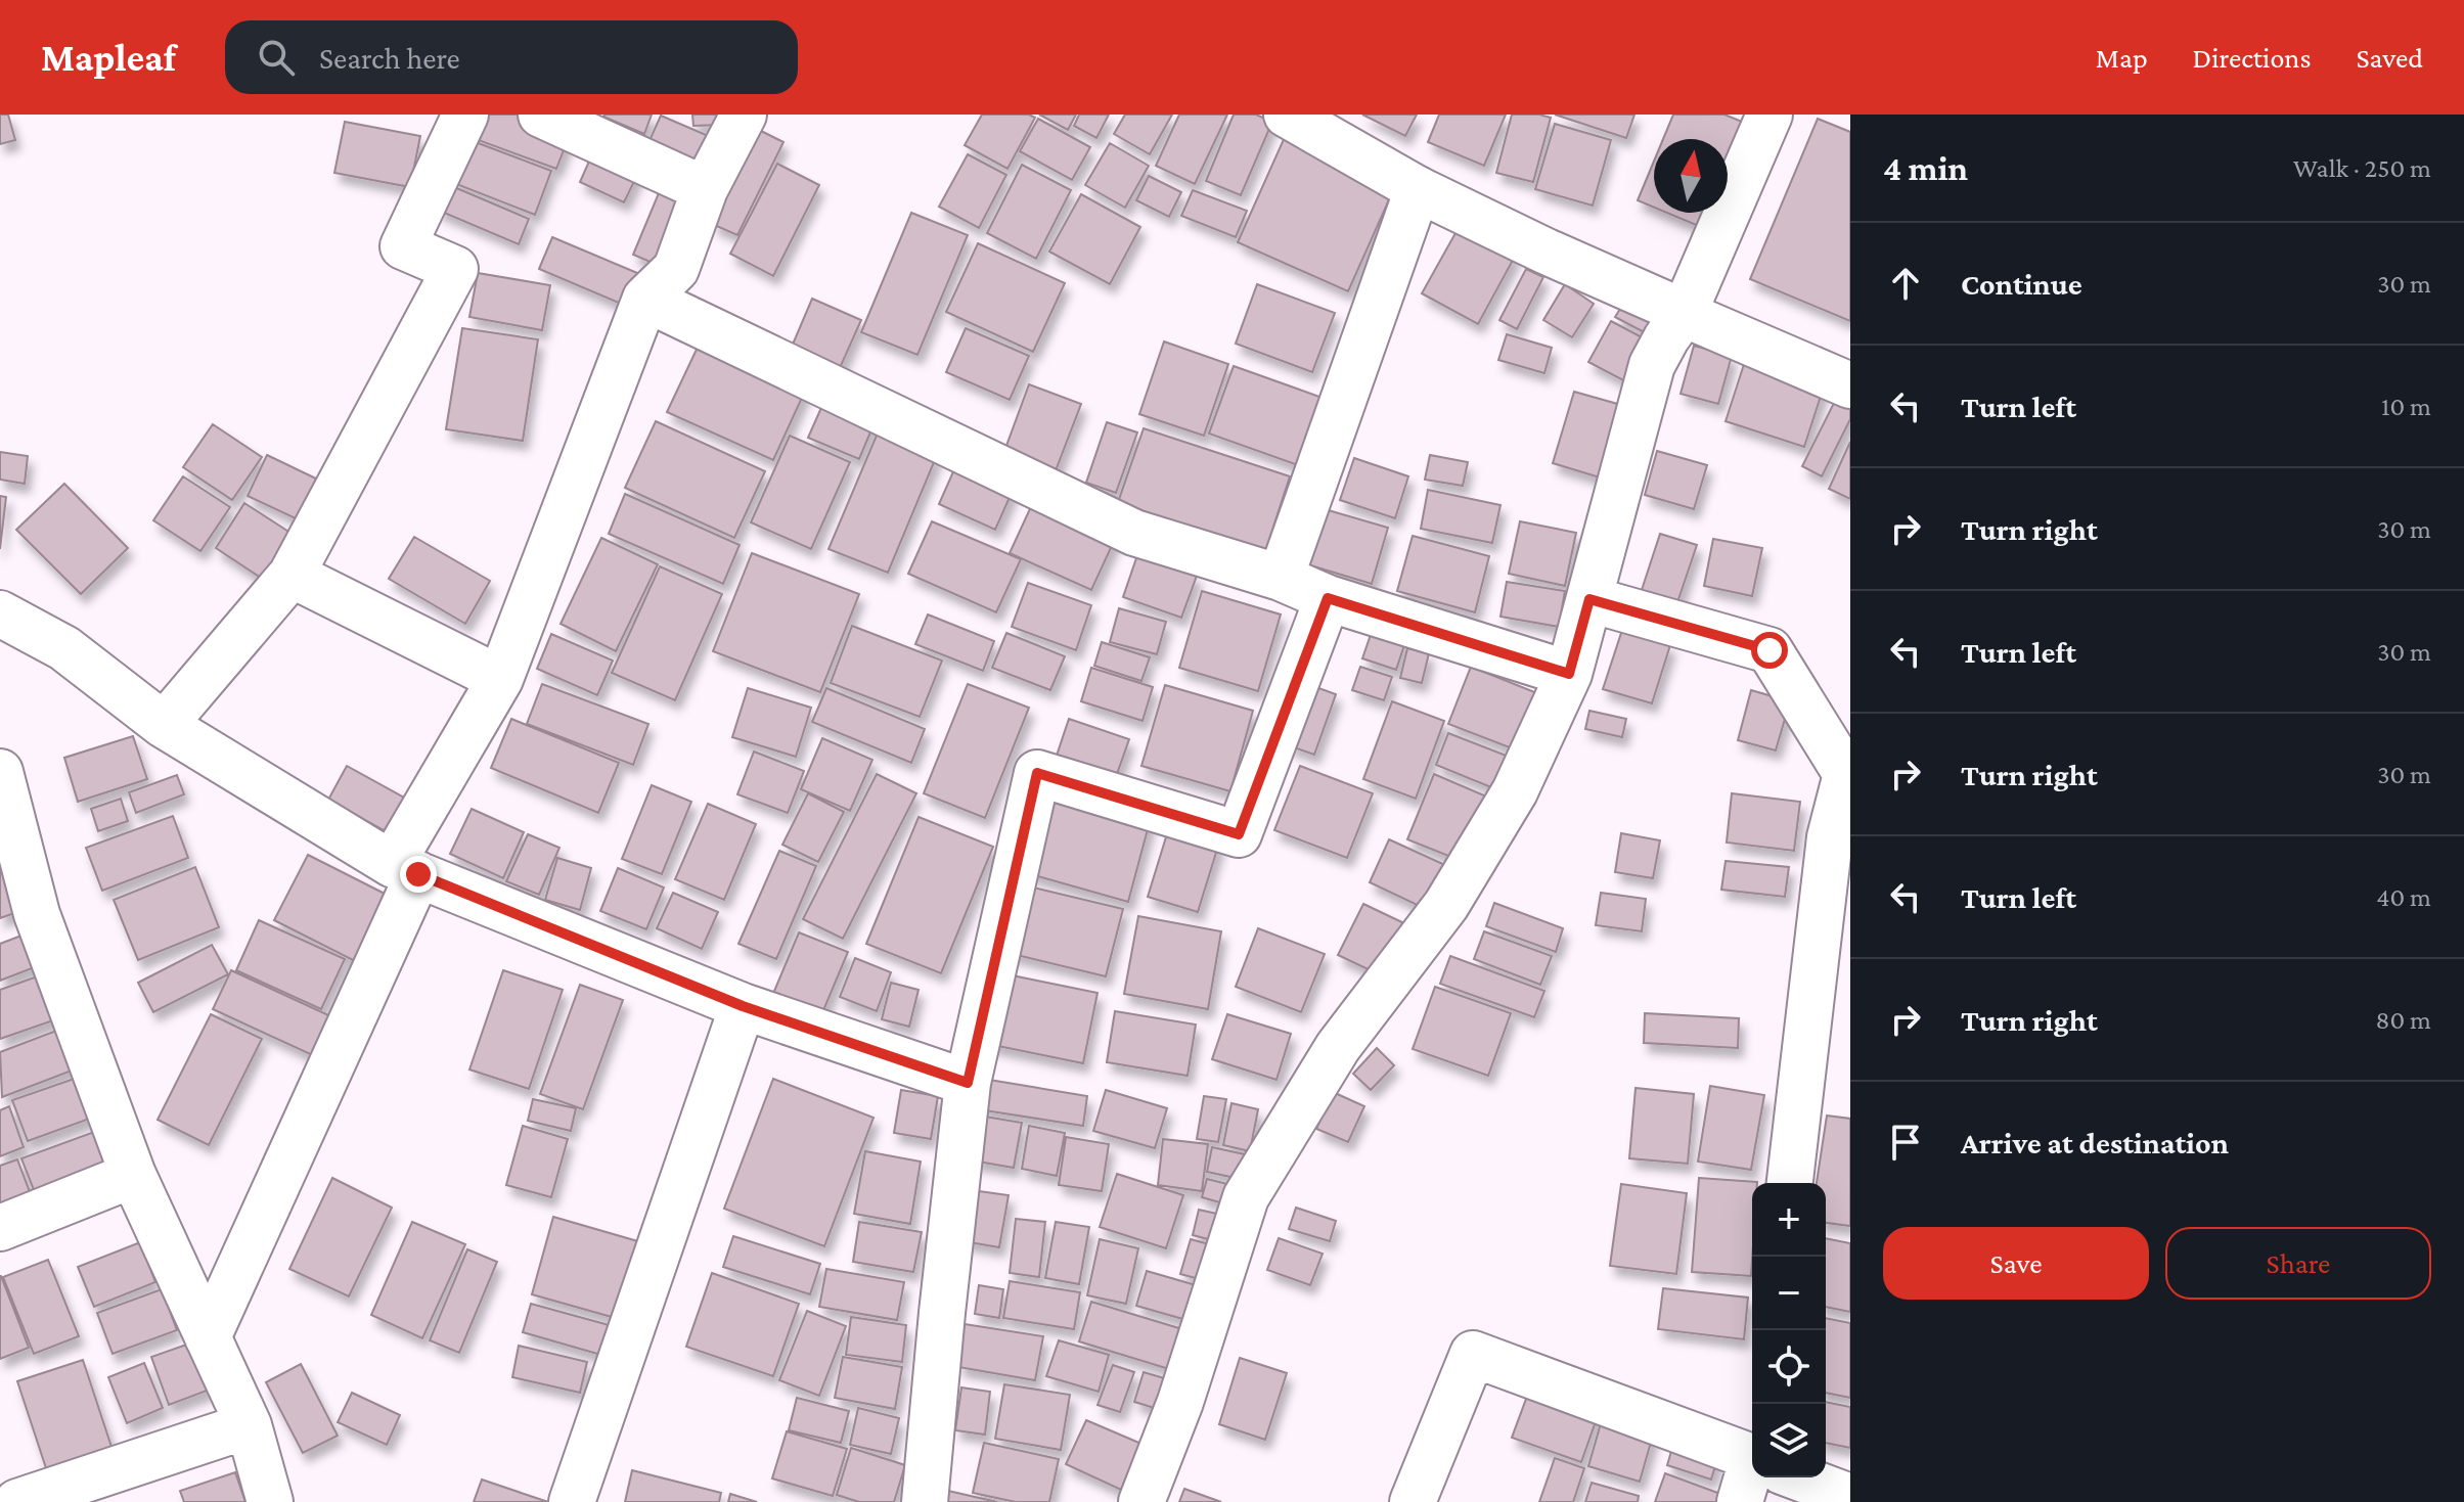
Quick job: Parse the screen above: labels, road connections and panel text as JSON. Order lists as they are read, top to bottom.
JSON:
{
  "north": "top",
  "page": {
    "header": "Mapleaf",
    "search": "Search here",
    "nav": ["Map", "Directions", "Saved"],
    "heading": ["4 min", "Walk · 250 m"],
    "list": [
      ["Continue", "30 m"],
      ["Turn left", "10 m"],
      ["Turn right", "30 m"],
      ["Turn left", "30 m"],
      ["Turn right", "30 m"],
      ["Turn left", "40 m"],
      ["Turn right", "80 m"],
      "Arrive at destination"
    ],
    "map_buttons": ["+", "−"],
    "buttons": ["Save", "Share"]
  }
}
